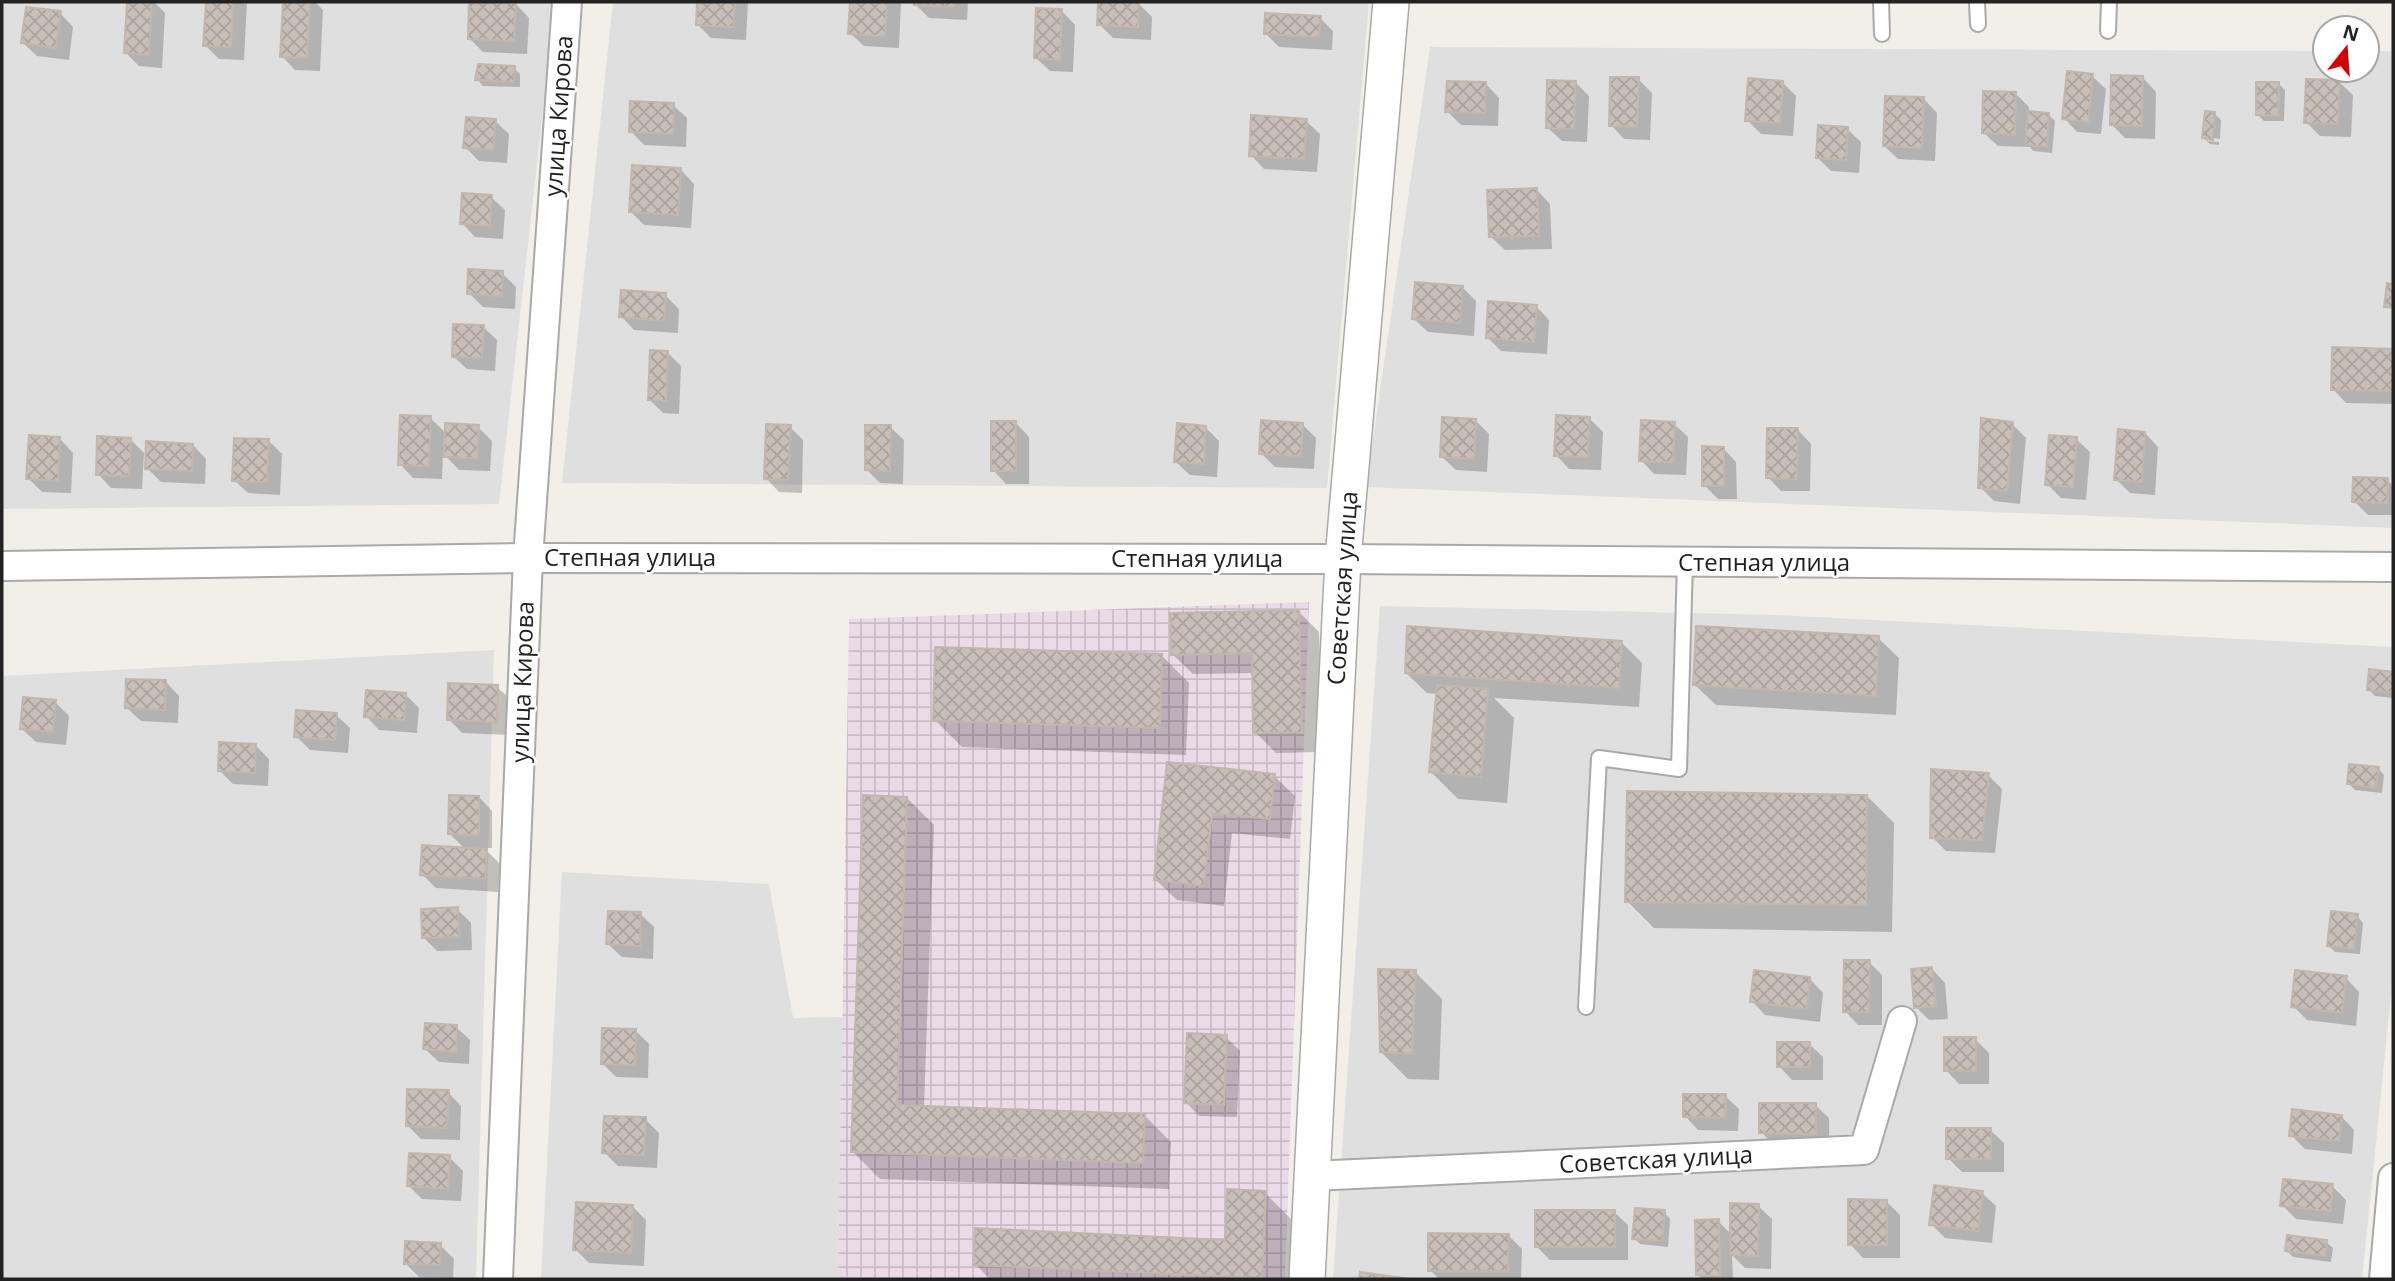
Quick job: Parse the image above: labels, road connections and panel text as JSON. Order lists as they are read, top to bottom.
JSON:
{
  "streets": {
    "street": ["улица Кирова", "Степная улица", "Советская улица"]
  },
  "crossings": [
    ["улица Кирова", "Степная улица"],
    ["Степная улица", "Советская улица"]
  ],
  "north": "top"
}
